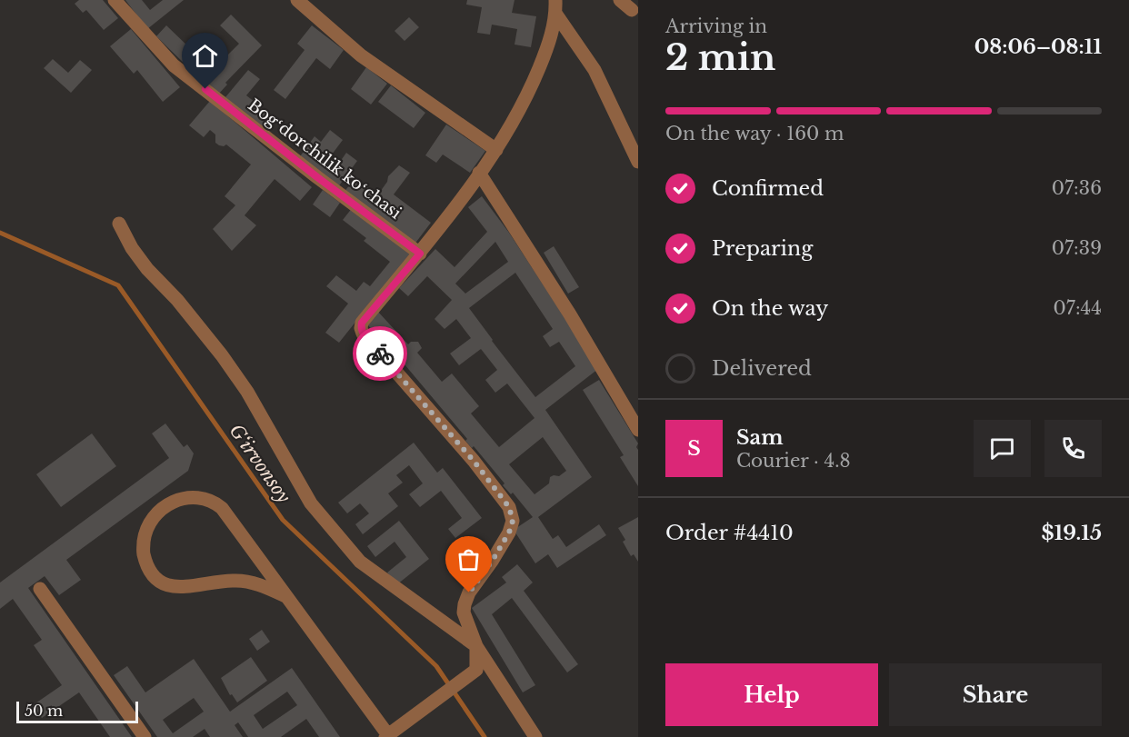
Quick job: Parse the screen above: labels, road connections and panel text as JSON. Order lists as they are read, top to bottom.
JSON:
{
  "streets": {
    "street": ["Bogʻdorchilik koʻchasi"]
  },
  "water": ["G‘irvonsoy"],
  "scale_bar": "50 m",
  "page": {
    "heading": ["2 min", "Arriving in", "08:06–08:11"],
    "panel": [
      "Sam",
      "Courier · 4.8",
      "Order #4410",
      "$19.15"
    ],
    "bar": "On the way · 160 m",
    "list": [
      ["Confirmed", "07:36"],
      ["Preparing", "07:39"],
      ["On the way", "07:44"],
      "Delivered"
    ],
    "round": "S",
    "buttons": ["Help", "Share"],
    "scale": "50 m"
  }
}
